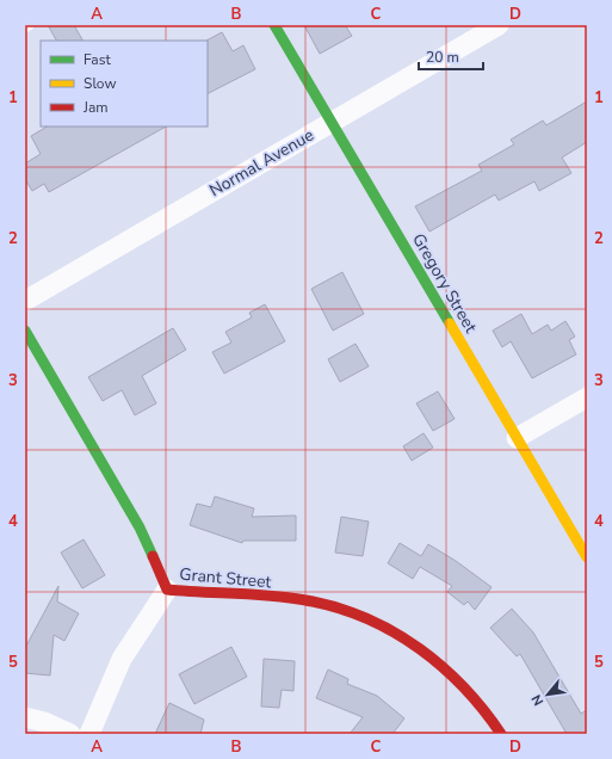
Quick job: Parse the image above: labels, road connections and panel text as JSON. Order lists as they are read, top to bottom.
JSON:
{
  "streets": {
    "street": ["Normal Avenue", "Gregory Street", "Grant Street"]
  },
  "crossings": [
    ["Normal Avenue", "Gregory Street"]
  ],
  "legend": ["Fast", "Slow", "Jam"],
  "scale_bar": "20 m",
  "north": "bottom left",
  "grid": {
    "columns": [
      "A",
      "B",
      "C",
      "D"
    ],
    "rows": [
      "1",
      "2",
      "3",
      "4",
      "5"
    ]
  }
}
